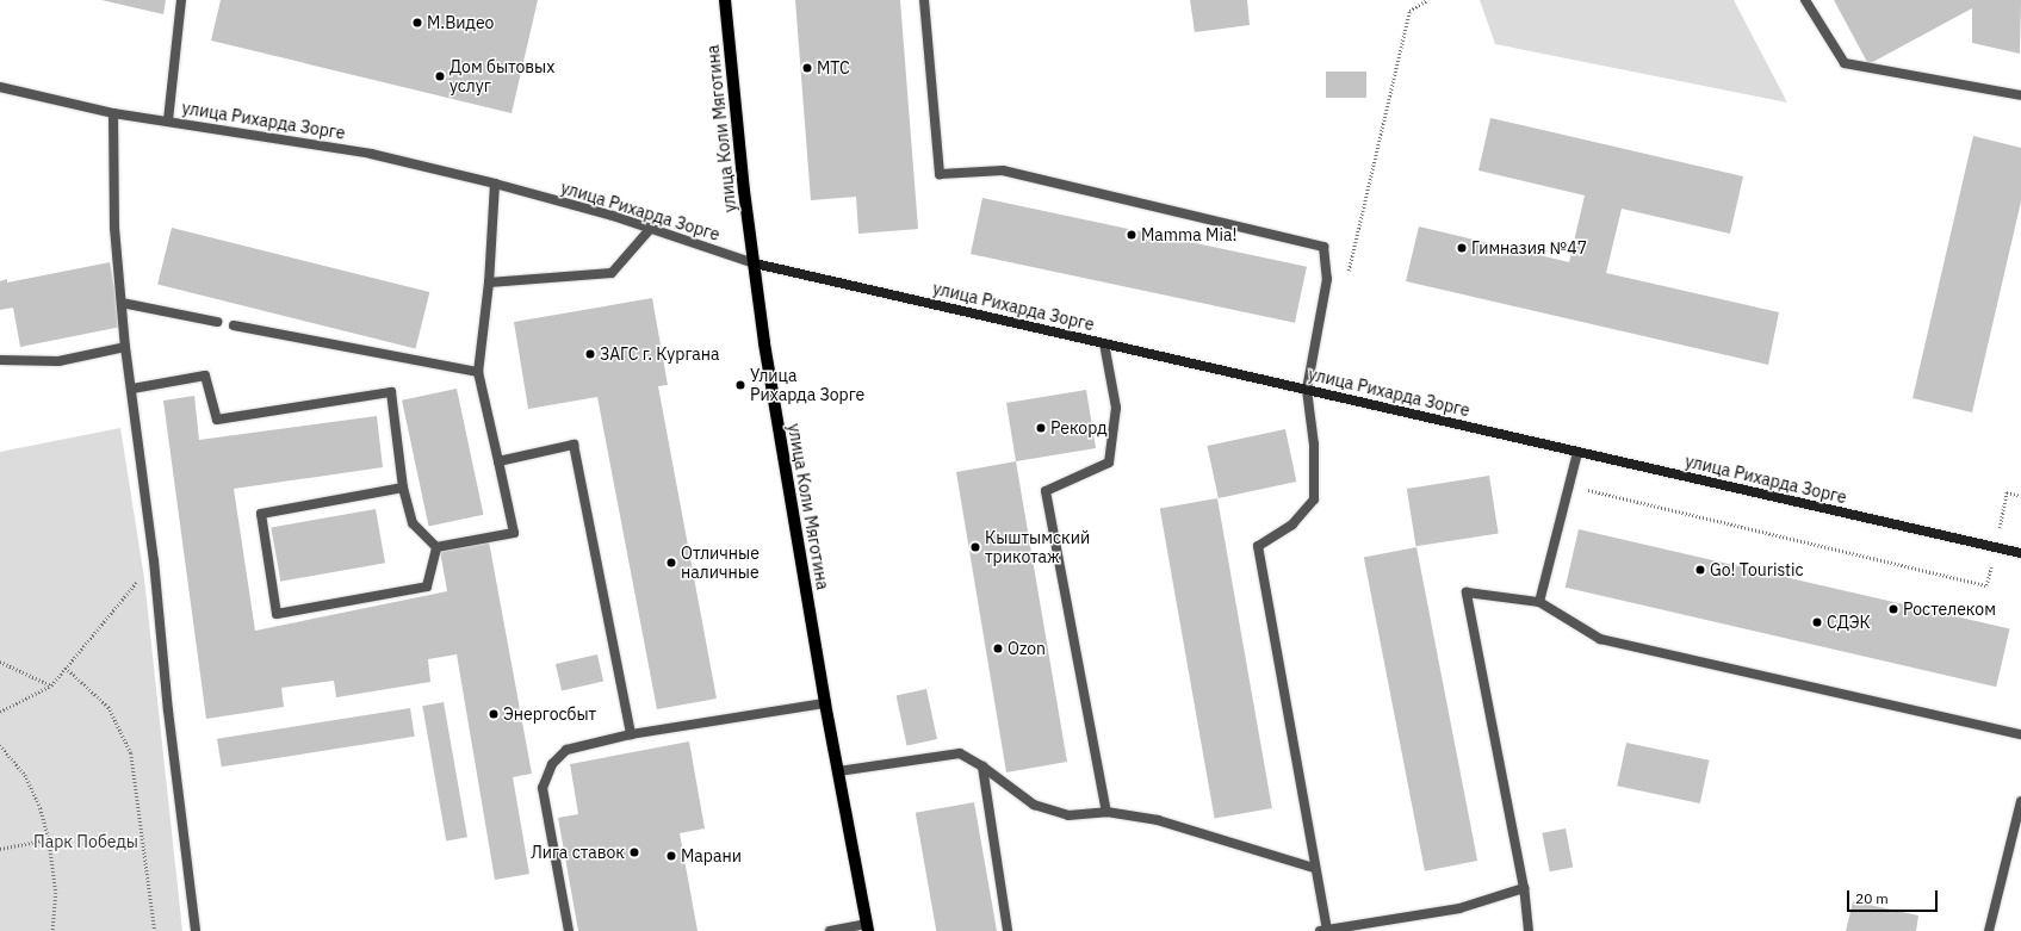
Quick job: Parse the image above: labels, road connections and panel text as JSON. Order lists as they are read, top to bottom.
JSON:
{
  "streets": {
    "main road": ["улица Рихарда Зорге", "улица Коли Мяготина"]
  },
  "crossings": [
    ["улица Рихарда Зорге", "улица Коли Мяготина"]
  ],
  "parks": ["Парк Победы"],
  "places": [
    "М.Видео",
    "МТС",
    "Дом бытовых услуг",
    "Mamma Mia!",
    "Гимназия №47",
    "ЗАГС г. Кургана",
    "Улица Рихарда Зорге",
    "Рекорд",
    "Кыштымский трикотаж",
    "Отличные наличные",
    "Go! Touristic",
    "Ростелеком",
    "СДЭК",
    "Ozon",
    "Энергосбыт",
    "Лига ставок",
    "Марани"
  ],
  "scale_bar": "20 m"
}
